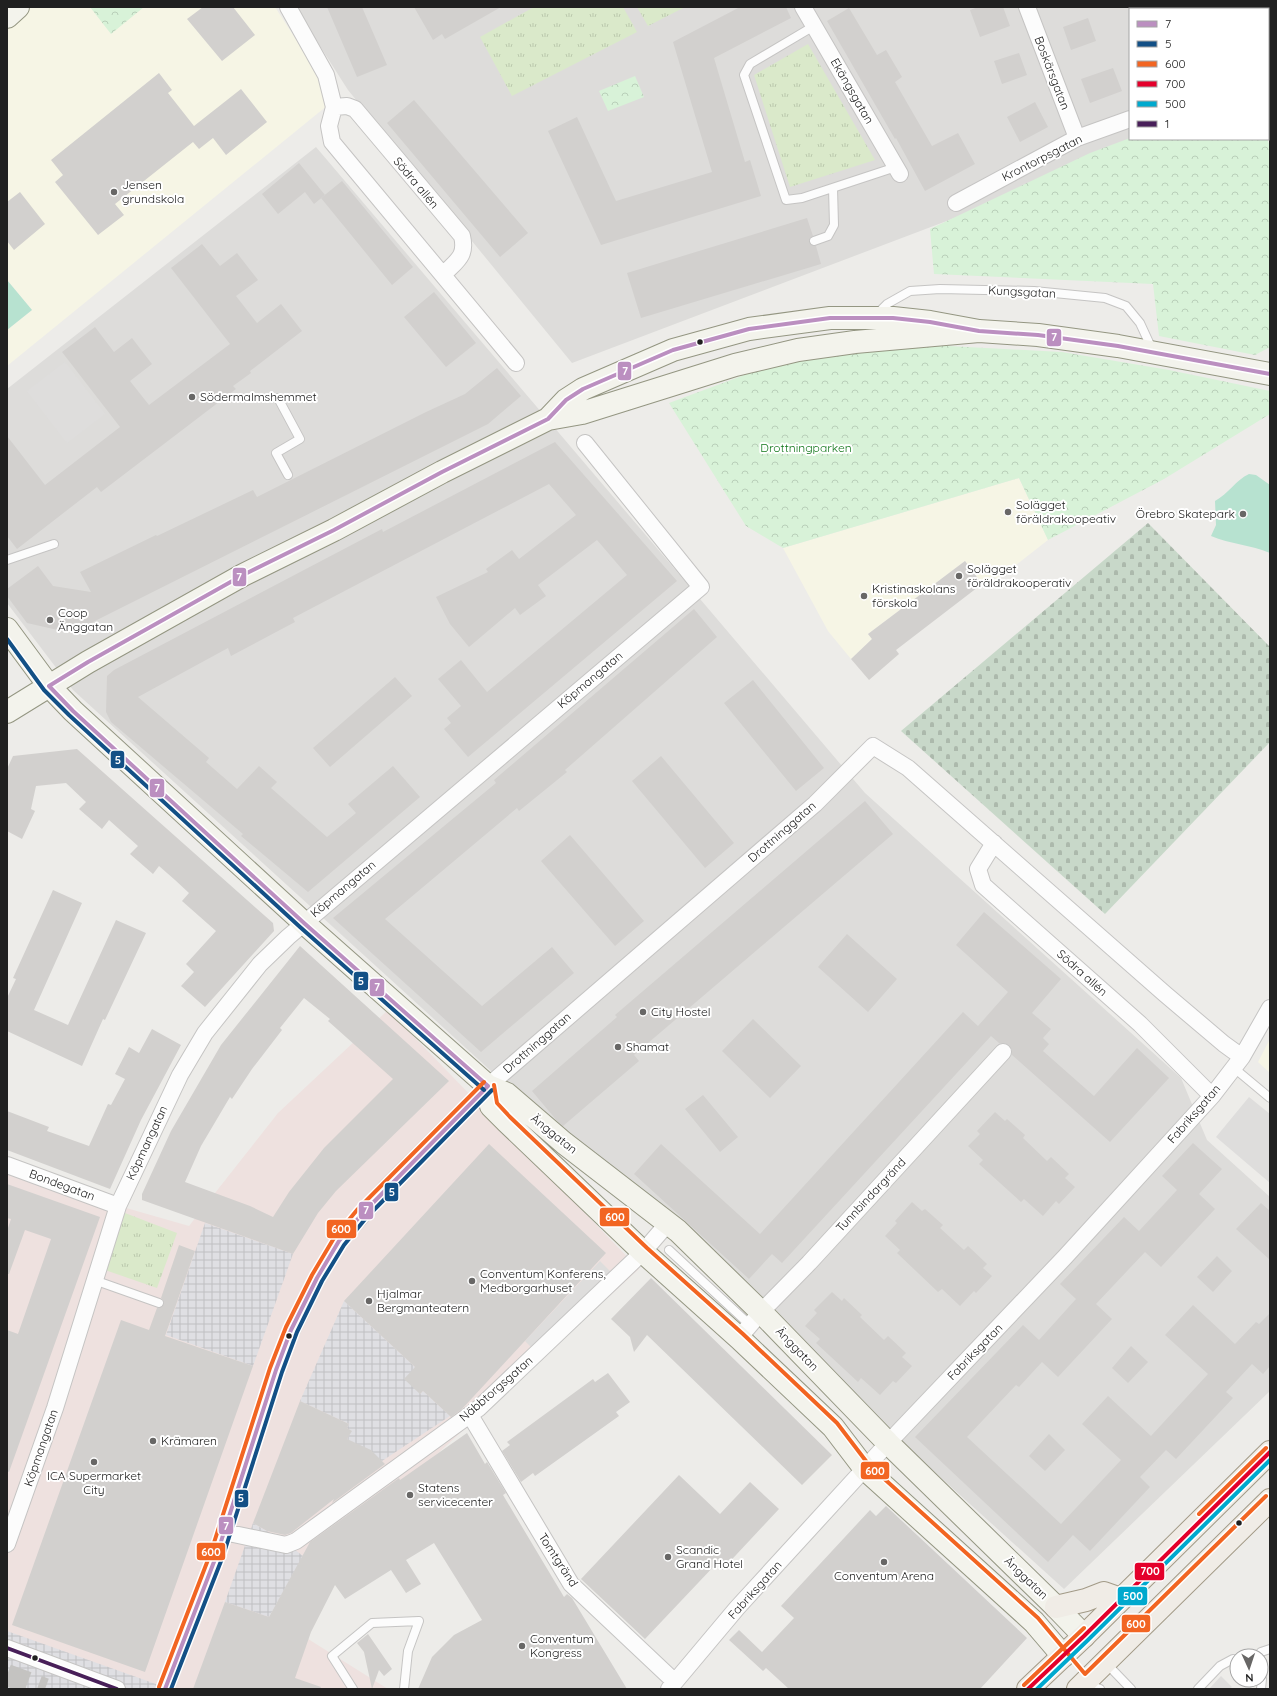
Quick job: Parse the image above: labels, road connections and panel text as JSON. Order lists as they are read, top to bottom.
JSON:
{
  "streets": {
    "street": [
      "Boskärsgatan",
      "Ekängsgatan",
      "Krontorpsgatan",
      "Södra allén",
      "Köpmangatan",
      "Drottninggatan",
      "Fabriksgatan",
      "Änggatan",
      "Bondegatan",
      "Tunnbindargränd",
      "Näbbtorgsgatan",
      "Tomtgränd"
    ],
    "lane": ["Kungsgatan"]
  },
  "crossings": [
    ["Boskärsgatan", "Krontorpsgatan"],
    ["Södra allén", "Drottninggatan"],
    ["Södra allén", "Fabriksgatan"],
    ["Köpmangatan", "Änggatan"],
    ["Köpmangatan", "Bondegatan"],
    ["Drottninggatan", "Änggatan"],
    ["Drottninggatan", "Näbbtorgsgatan"],
    ["Fabriksgatan", "Änggatan"],
    ["Fabriksgatan", "Tomtgränd"],
    ["Änggatan", "Tunnbindargränd"],
    ["Änggatan", "Näbbtorgsgatan"],
    ["Näbbtorgsgatan", "Tomtgränd"]
  ],
  "parks": ["Drottningparken"],
  "places": [
    "Jensen grundskola",
    "Södermalmshemmet",
    "Solägget föräldrakoopeativ",
    "Örebro Skatepark",
    "Solägget föräldrakooperativ",
    "Kristinaskolans förskola",
    "Coop Änggatan",
    "City Hostel",
    "Shamat",
    "Conventum Konferens, Medborgarhuset",
    "Hjalmar Bergmanteatern",
    "Krämaren",
    "ICA Supermarket City",
    "Statens servicecenter",
    "Scandic Grand Hotel",
    "Conventum Arena",
    "Conventum Kongress"
  ],
  "lines": [
    "transit line 7",
    "transit line 5",
    "transit line 600",
    "transit line 700",
    "transit line 500",
    "transit line 1"
  ],
  "legend": [
    "7",
    "5",
    "600",
    "700",
    "500",
    "1"
  ],
  "north": "bottom"
}
